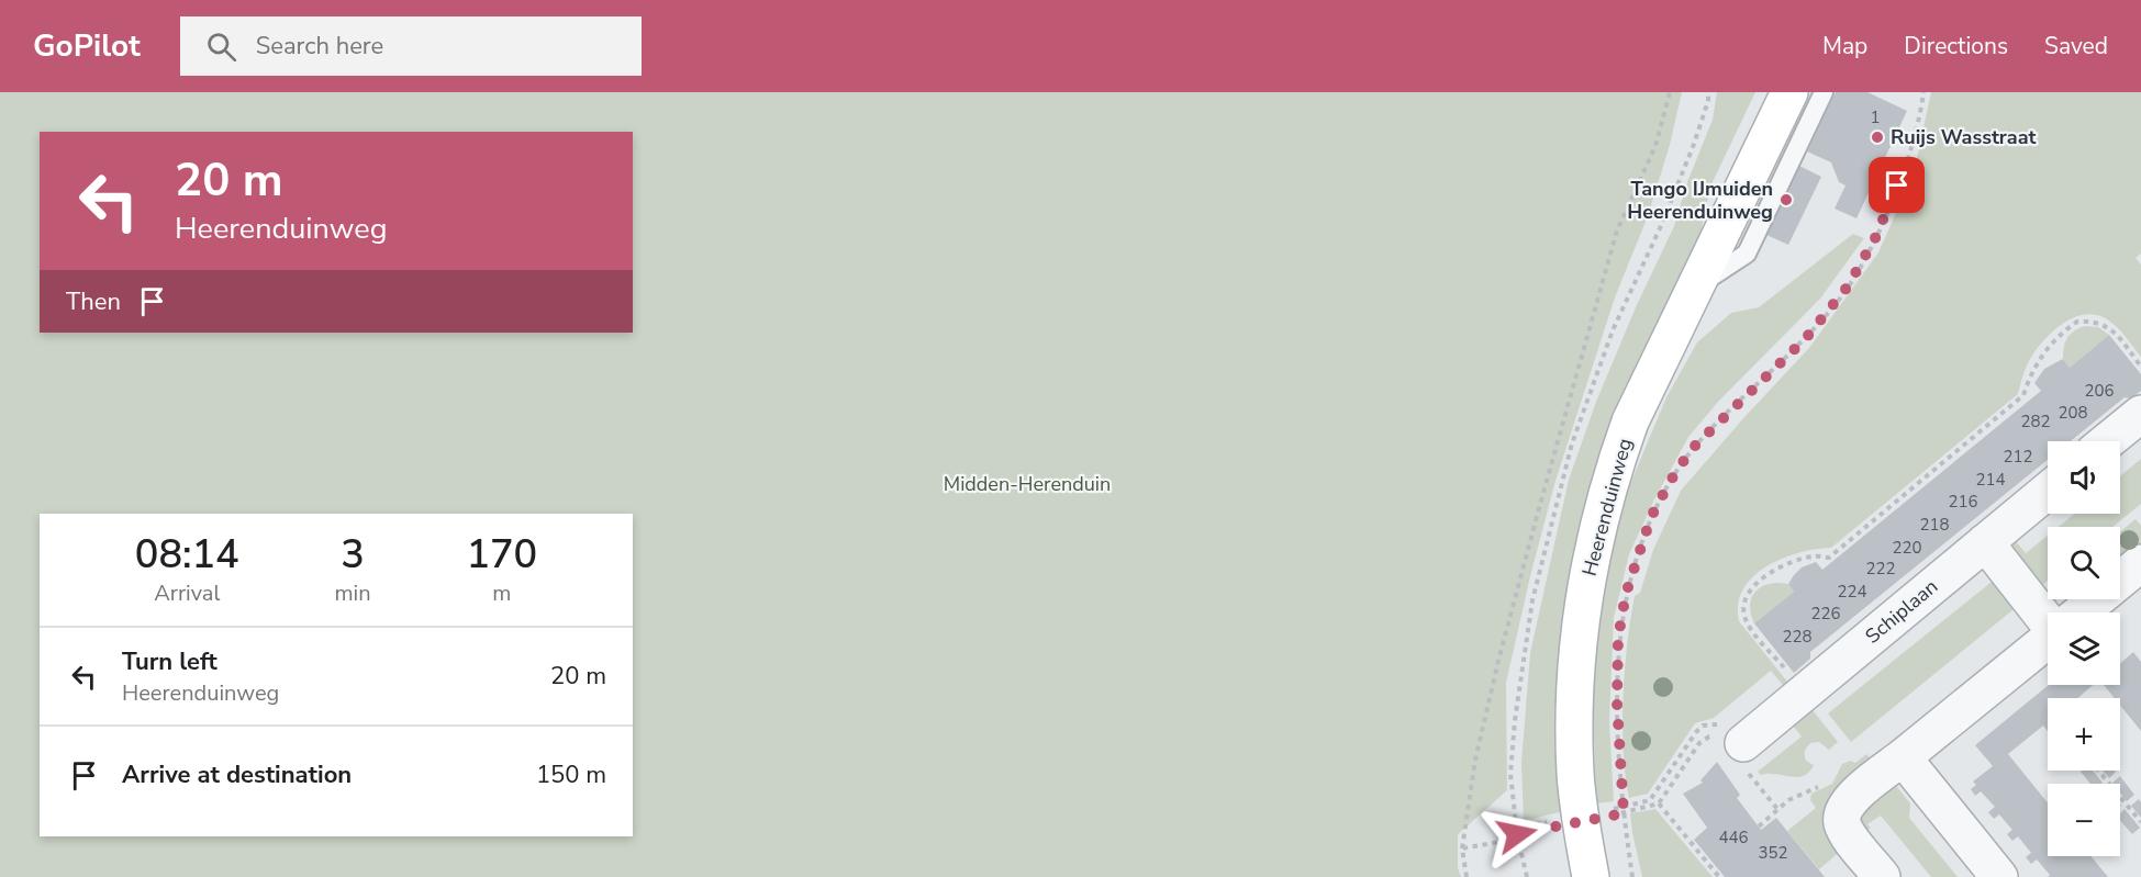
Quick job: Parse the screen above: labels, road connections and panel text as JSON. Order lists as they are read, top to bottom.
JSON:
{
  "streets": {
    "main road": ["Heerenduinweg"],
    "street": ["Schiplaan"]
  },
  "parks": ["Midden-Herenduin"],
  "places": ["Ruijs Wasstraat", "Tango IJmuiden Heerenduinweg"],
  "house_numbers": [
    "1",
    "206",
    "208",
    "282",
    "212",
    "214",
    "216",
    "218",
    "220",
    "222",
    "224",
    "226",
    "228",
    "446",
    "352"
  ],
  "page": {
    "header": "GoPilot",
    "search": "Search here",
    "nav": ["Map", "Directions", "Saved"],
    "turn": ["20 m", "Heerenduinweg"],
    "then": "Then",
    "map_buttons": ["+", "−"],
    "eta": [
      "08:14",
      "Arrival",
      "3",
      "min",
      "170",
      "m"
    ],
    "list": [
      {
        "name": "Turn left",
        "note": "Heerenduinweg",
        "value": "20 m"
      },
      {
        "name": "Arrive at destination",
        "value": "150 m"
      }
    ]
  }
}
